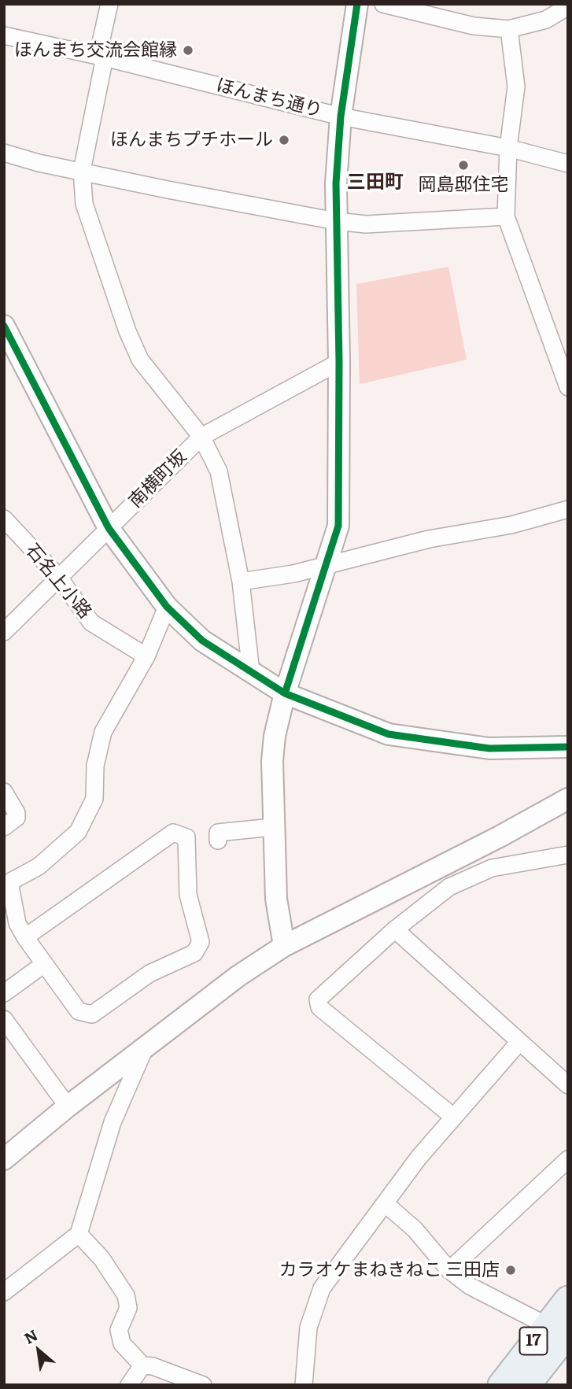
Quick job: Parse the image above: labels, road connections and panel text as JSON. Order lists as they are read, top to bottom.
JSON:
{
  "streets": {
    "main road": ["17"],
    "street": ["ほんまち通り", "南横町坂", "石名上小路"]
  },
  "crossings": [
    ["南横町坂", "石名上小路"]
  ],
  "districts": ["三田町"],
  "places": [
    "ほんまち交流会館縁",
    "ほんまちプチホール",
    "岡島邸住宅",
    "カラオケまねきねこ 三田店"
  ],
  "north": "top left"
}
